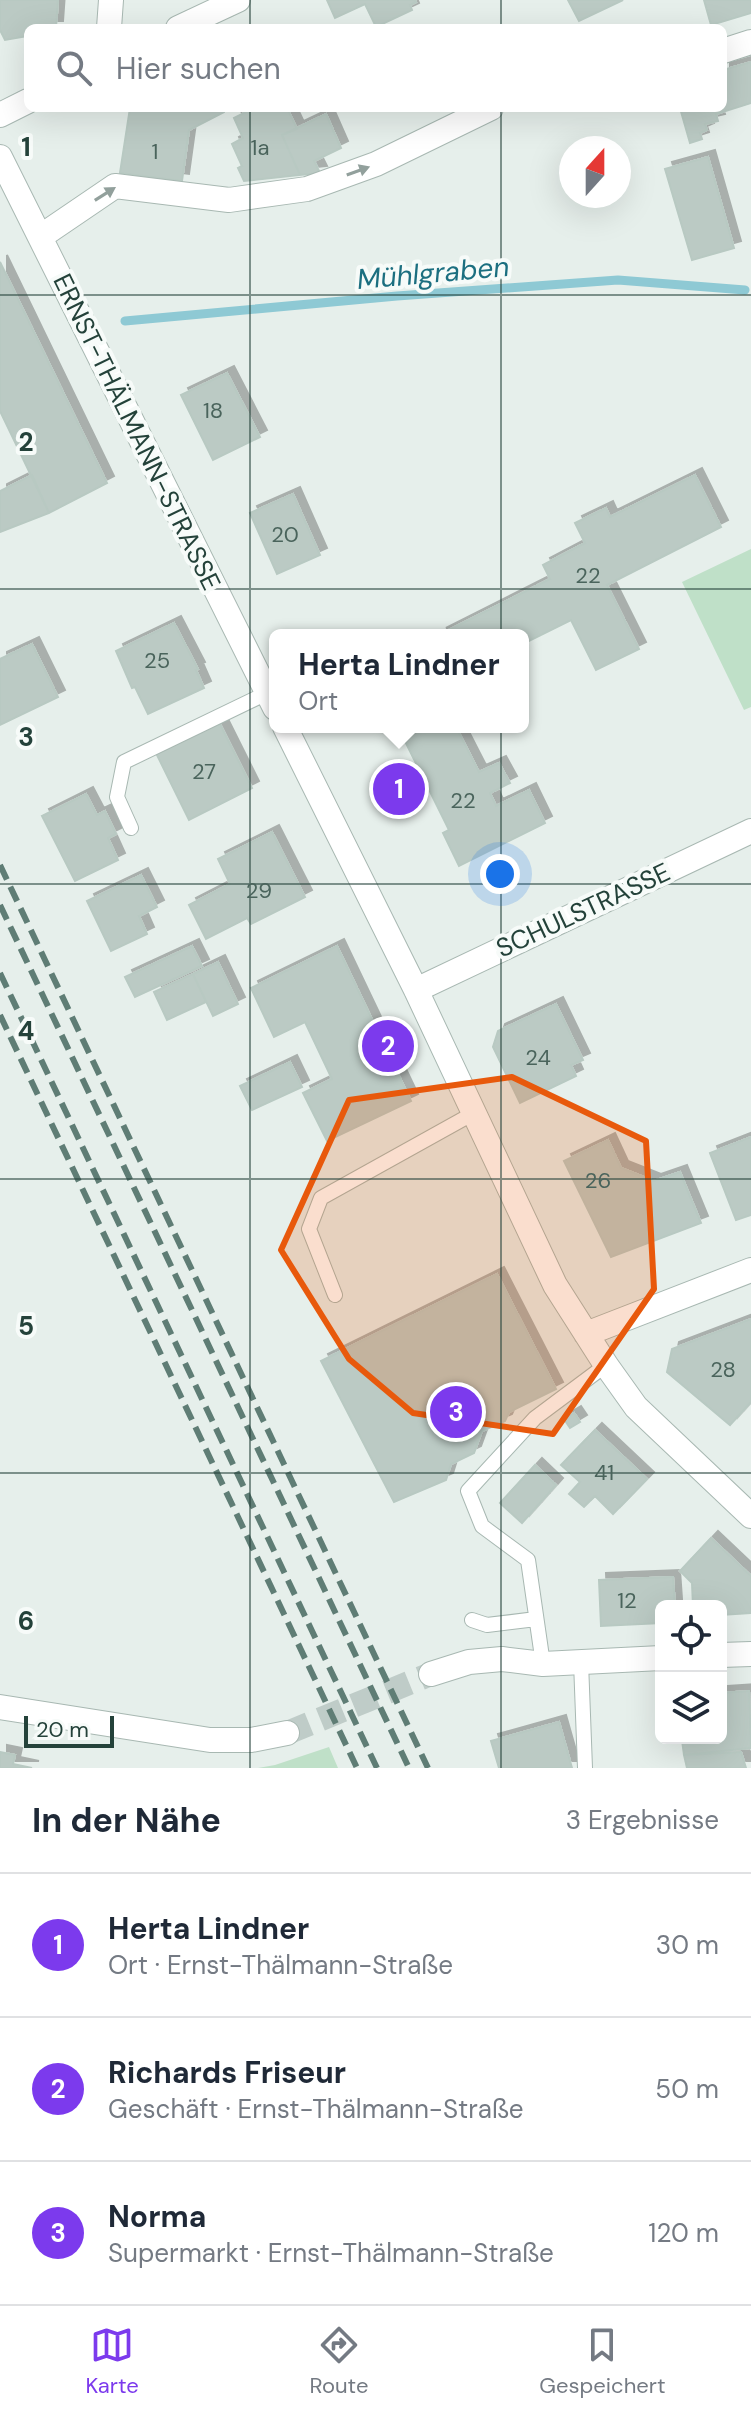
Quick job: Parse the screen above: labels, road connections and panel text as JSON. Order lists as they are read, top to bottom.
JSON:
{
  "streets": {
    "street": ["ERNST-THÄLMANN-STRASSE", "SCHULSTRASSE"]
  },
  "water": ["Mühlgraben"],
  "house_numbers": [
    "1a",
    "1",
    "18",
    "20",
    "22",
    "25",
    "27",
    "22",
    "29",
    "24",
    "26",
    "28",
    "41",
    "12"
  ],
  "scale_bar": "20 m",
  "north": "top",
  "page": {
    "search": "Hier suchen",
    "popup": ["Herta Lindner", "Ort"],
    "pins": ["1", "2", "3"],
    "scale": "20 m",
    "heading": ["In der Nähe", "3 Ergebnisse"],
    "list": [
      {
        "mark": "1",
        "name": "Herta Lindner",
        "note": "Ort · Ernst-Thälmann-Straße",
        "value": "30 m"
      },
      {
        "mark": "2",
        "name": "Richards Friseur",
        "note": "Geschäft · Ernst-Thälmann-Straße",
        "value": "50 m"
      },
      {
        "mark": "3",
        "name": "Norma",
        "note": "Supermarkt · Ernst-Thälmann-Straße",
        "value": "120 m"
      }
    ],
    "nav": ["Karte", "Route", "Gespeichert"]
  },
  "grid": {
    "rows": [
      "1",
      "2",
      "3",
      "4",
      "5",
      "6"
    ]
  }
}
